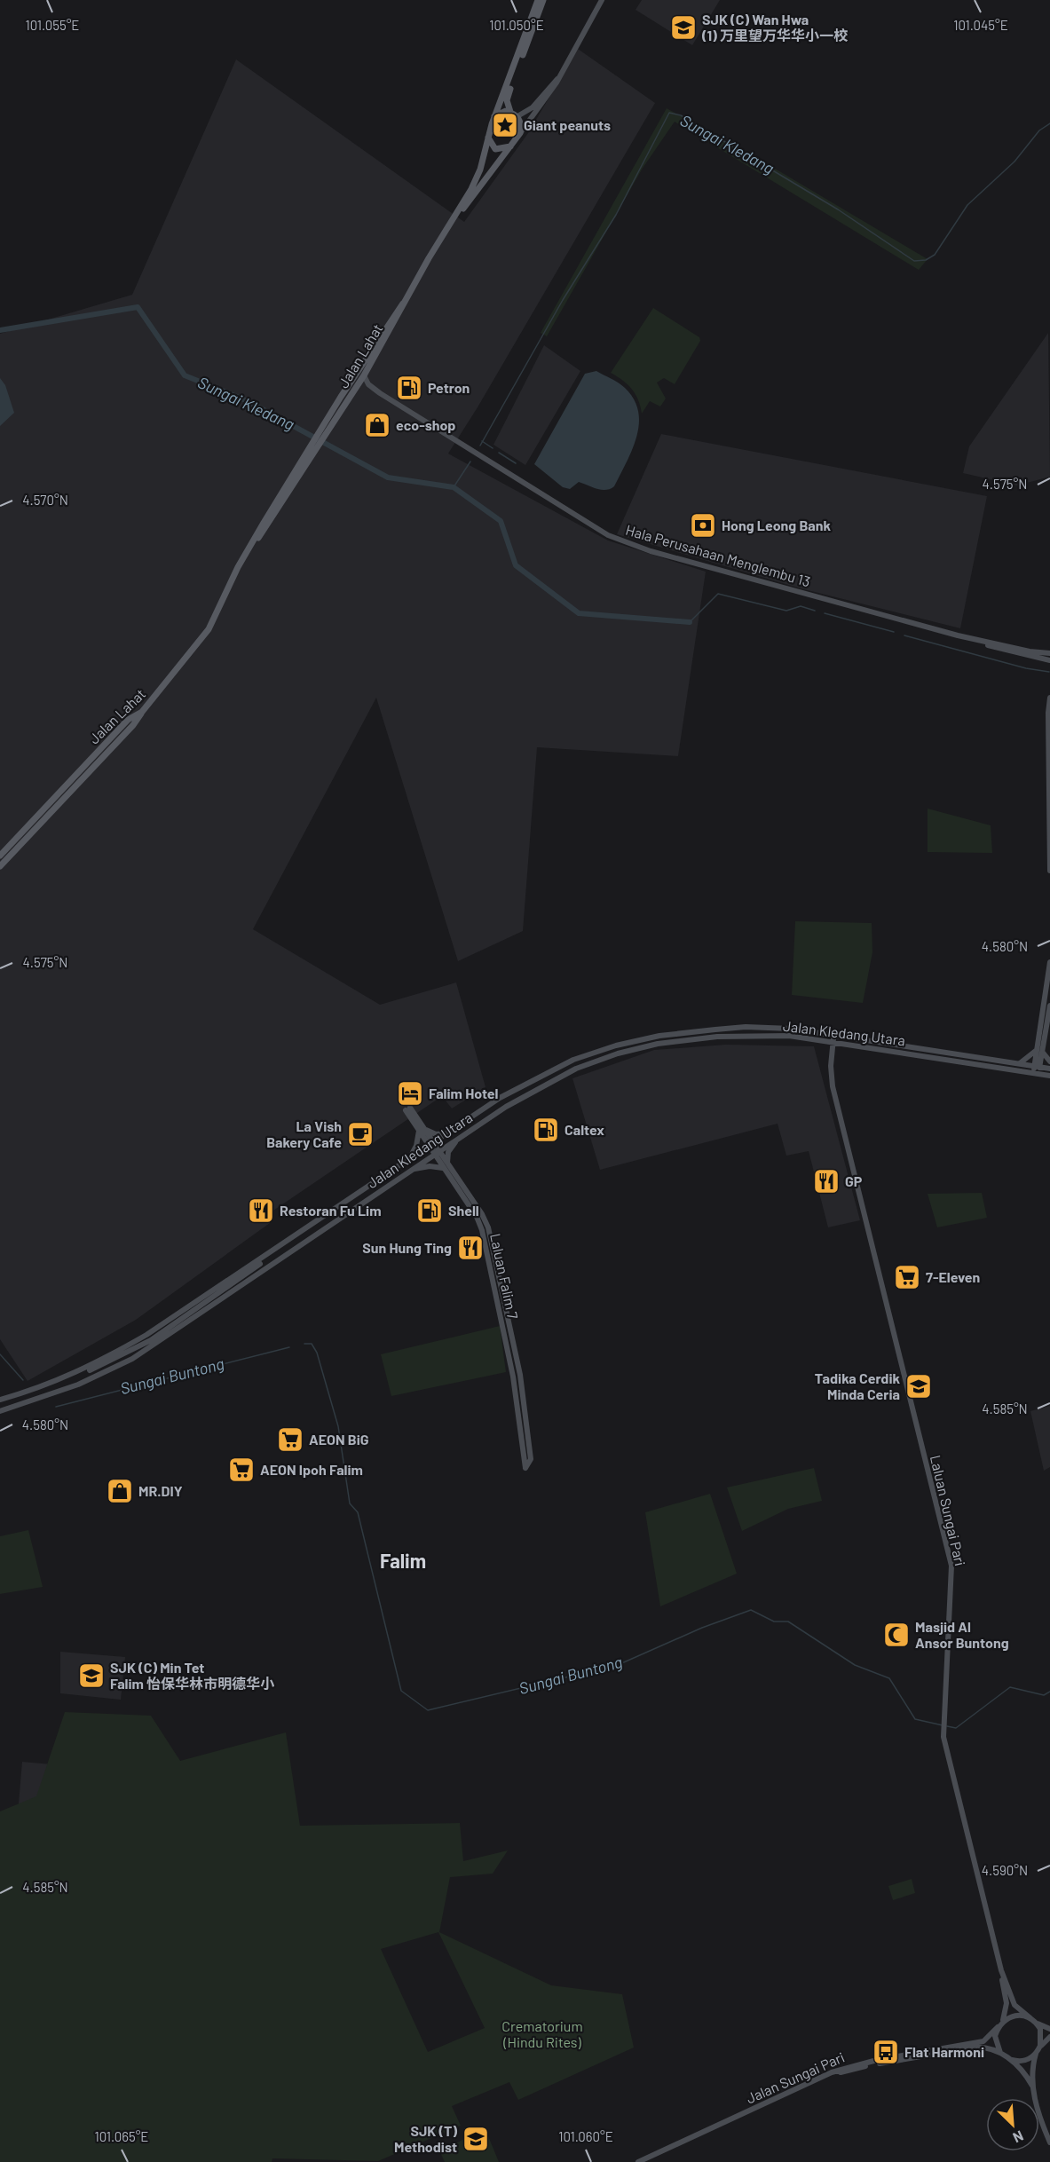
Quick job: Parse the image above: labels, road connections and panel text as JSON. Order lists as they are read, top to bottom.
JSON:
{
  "streets": {
    "main road": [
      "Jalan Lahat",
      "Hala Perusahaan Menglembu 13",
      "Jalan Kledang Utara",
      "Laluan Falim 7",
      "Laluan Sungai Pari",
      "Jalan Sungai Pari"
    ]
  },
  "crossings": [
    ["Jalan Kledang Utara", "Laluan Falim 7"],
    ["Jalan Kledang Utara", "Laluan Sungai Pari"],
    ["Laluan Sungai Pari", "Jalan Sungai Pari"]
  ],
  "districts": ["Falim"],
  "water": ["Sungai Kledang", "Sungai Buntong"],
  "parks": ["Crematorium (Hindu Rites)"],
  "places": {
    "school or university": [
      "SJK (C) Wan Hwa (1) 万里望万华华小一校",
      "Tadika Cerdik Minda Ceria",
      "SJK (C) Min Tet Falim 怡保华林市明德华小",
      "SJK (T) Methodist"
    ],
    "place": ["Giant peanuts"],
    "fuel station": ["Petron", "Caltex", "Shell"],
    "shop": ["eco-shop", "MR.DIY"],
    "bank": ["Hong Leong Bank"],
    "hotel": ["Falim Hotel"],
    "cafe": ["La Vish Bakery Cafe"],
    "restaurant": ["GP", "Restoran Fu Lim", "Sun Hung Ting"],
    "supermarket": ["7-Eleven", "AEON BiG", "AEON Ipoh Falim"],
    "mosque": ["Masjid Al Ansor Buntong"],
    "bus stop": ["Flat Harmoni"]
  },
  "north": "bottom right",
  "coordinates": [
    "101.055°E",
    "101.050°E",
    "101.045°E",
    "4.575°N",
    "4.570°N",
    "4.580°N",
    "4.585°N",
    "4.590°N",
    "101.065°E",
    "101.060°E"
  ]
}
